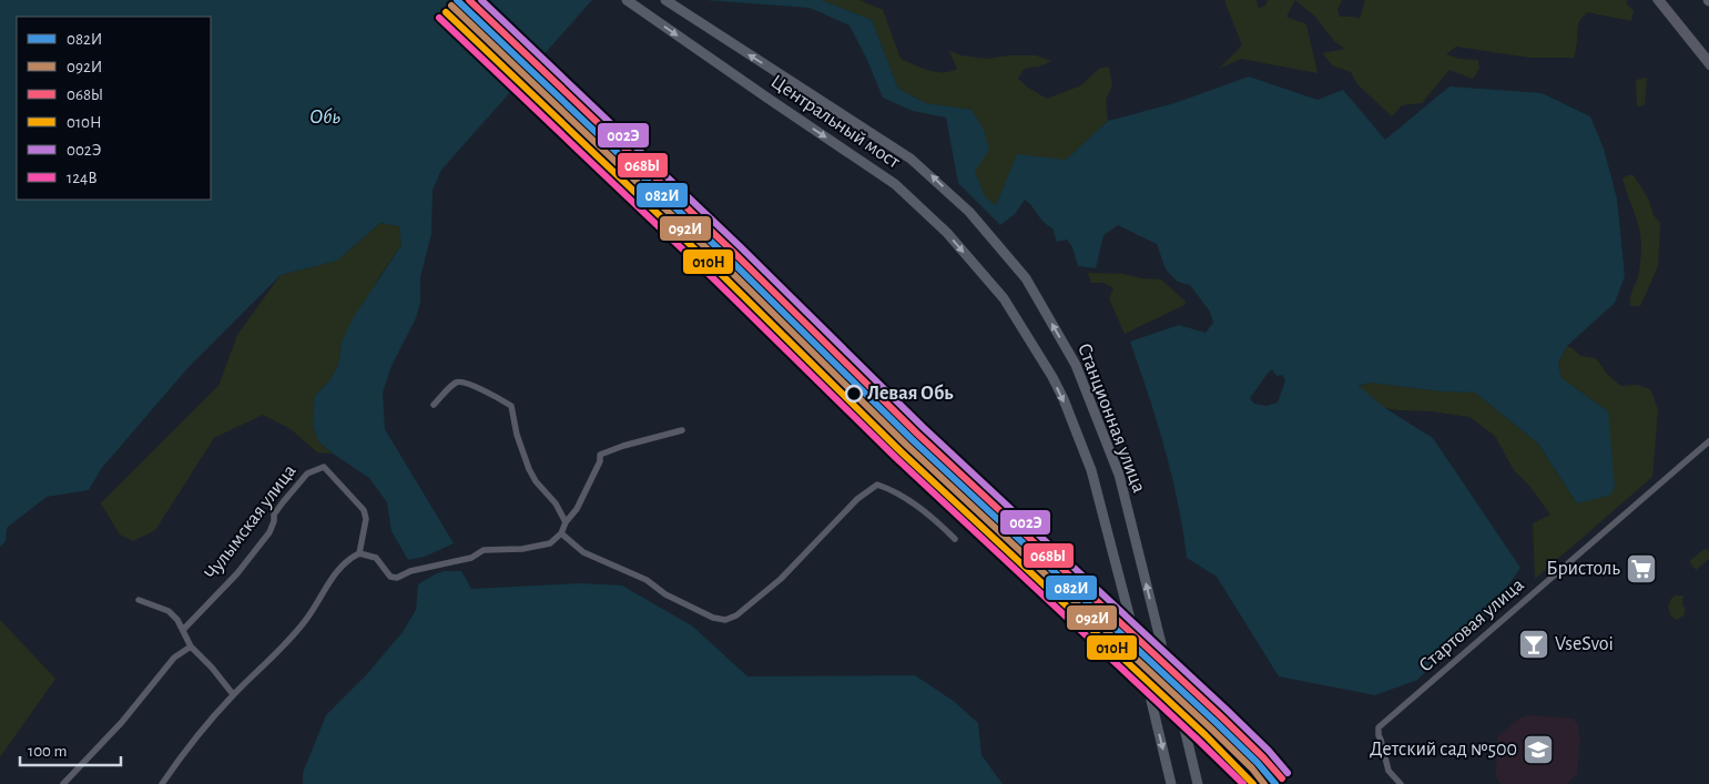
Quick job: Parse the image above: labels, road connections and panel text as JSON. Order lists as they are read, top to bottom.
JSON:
{
  "streets": {
    "main road": ["Центральный мост", "Станционная улица"],
    "street": ["Чулымская улица", "Стартовая улица"]
  },
  "crossings": [
    ["Центральный мост", "Станционная улица"]
  ],
  "water": ["Обь"],
  "places": {
    "other": ["Левая Обь"],
    "supermarket": ["Бристоль"],
    "bar": ["VseSvoi"],
    "school or university": ["Детский сад №500"]
  },
  "lines": [
    "transit line 082И",
    "transit line 068Ы",
    "transit line 002Э",
    "transit line 092И",
    "transit line 010Н",
    "transit line 124В"
  ],
  "legend": [
    "082И",
    "092И",
    "068Ы",
    "010Н",
    "002Э",
    "124В"
  ],
  "scale_bar": "100 m"
}
